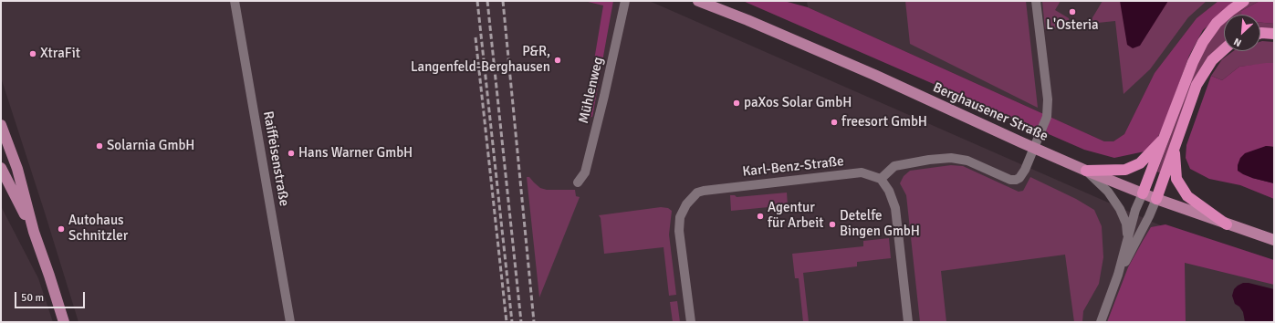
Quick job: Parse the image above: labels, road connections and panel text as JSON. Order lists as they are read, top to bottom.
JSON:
{
  "streets": {
    "main road": ["Berghausener Straße"],
    "street": ["Mühlenweg", "Raiffeisenstraße", "Karl-Benz-Straße"]
  },
  "places": [
    "L'Osteria",
    "XtraFit",
    "P&R, Langenfeld-Berghausen",
    "paXos Solar GmbH",
    "freesort GmbH",
    "Solarnia GmbH",
    "Hans Warner GmbH",
    "Agentur für Arbeit",
    "Detelfe Bingen GmbH",
    "Autohaus Schnitzler"
  ],
  "scale_bar": "50 m",
  "north": "bottom left"
}
